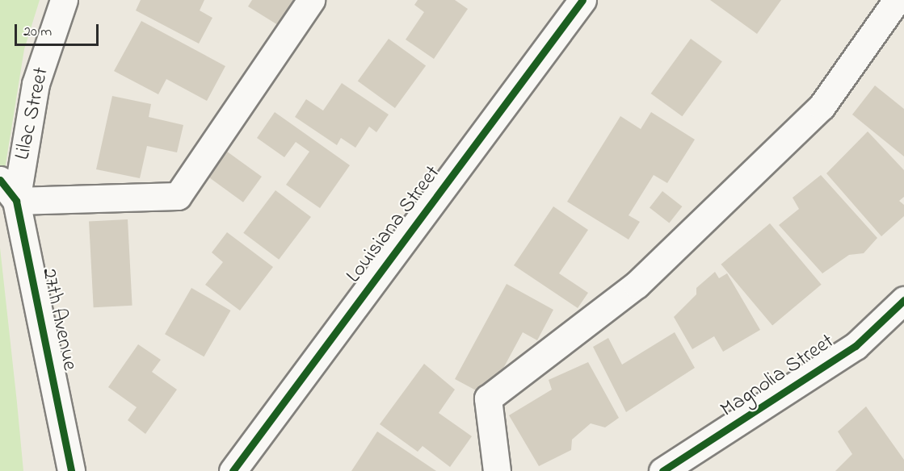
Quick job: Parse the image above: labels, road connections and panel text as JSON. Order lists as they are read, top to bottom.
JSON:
{
  "streets": {
    "street": [
      "Lilac Street",
      "Louisiana Street",
      "27th Avenue",
      "Magnolia Street"
    ]
  },
  "crossings": [
    ["Lilac Street", "27th Avenue"]
  ],
  "scale_bar": "20 m"
}
